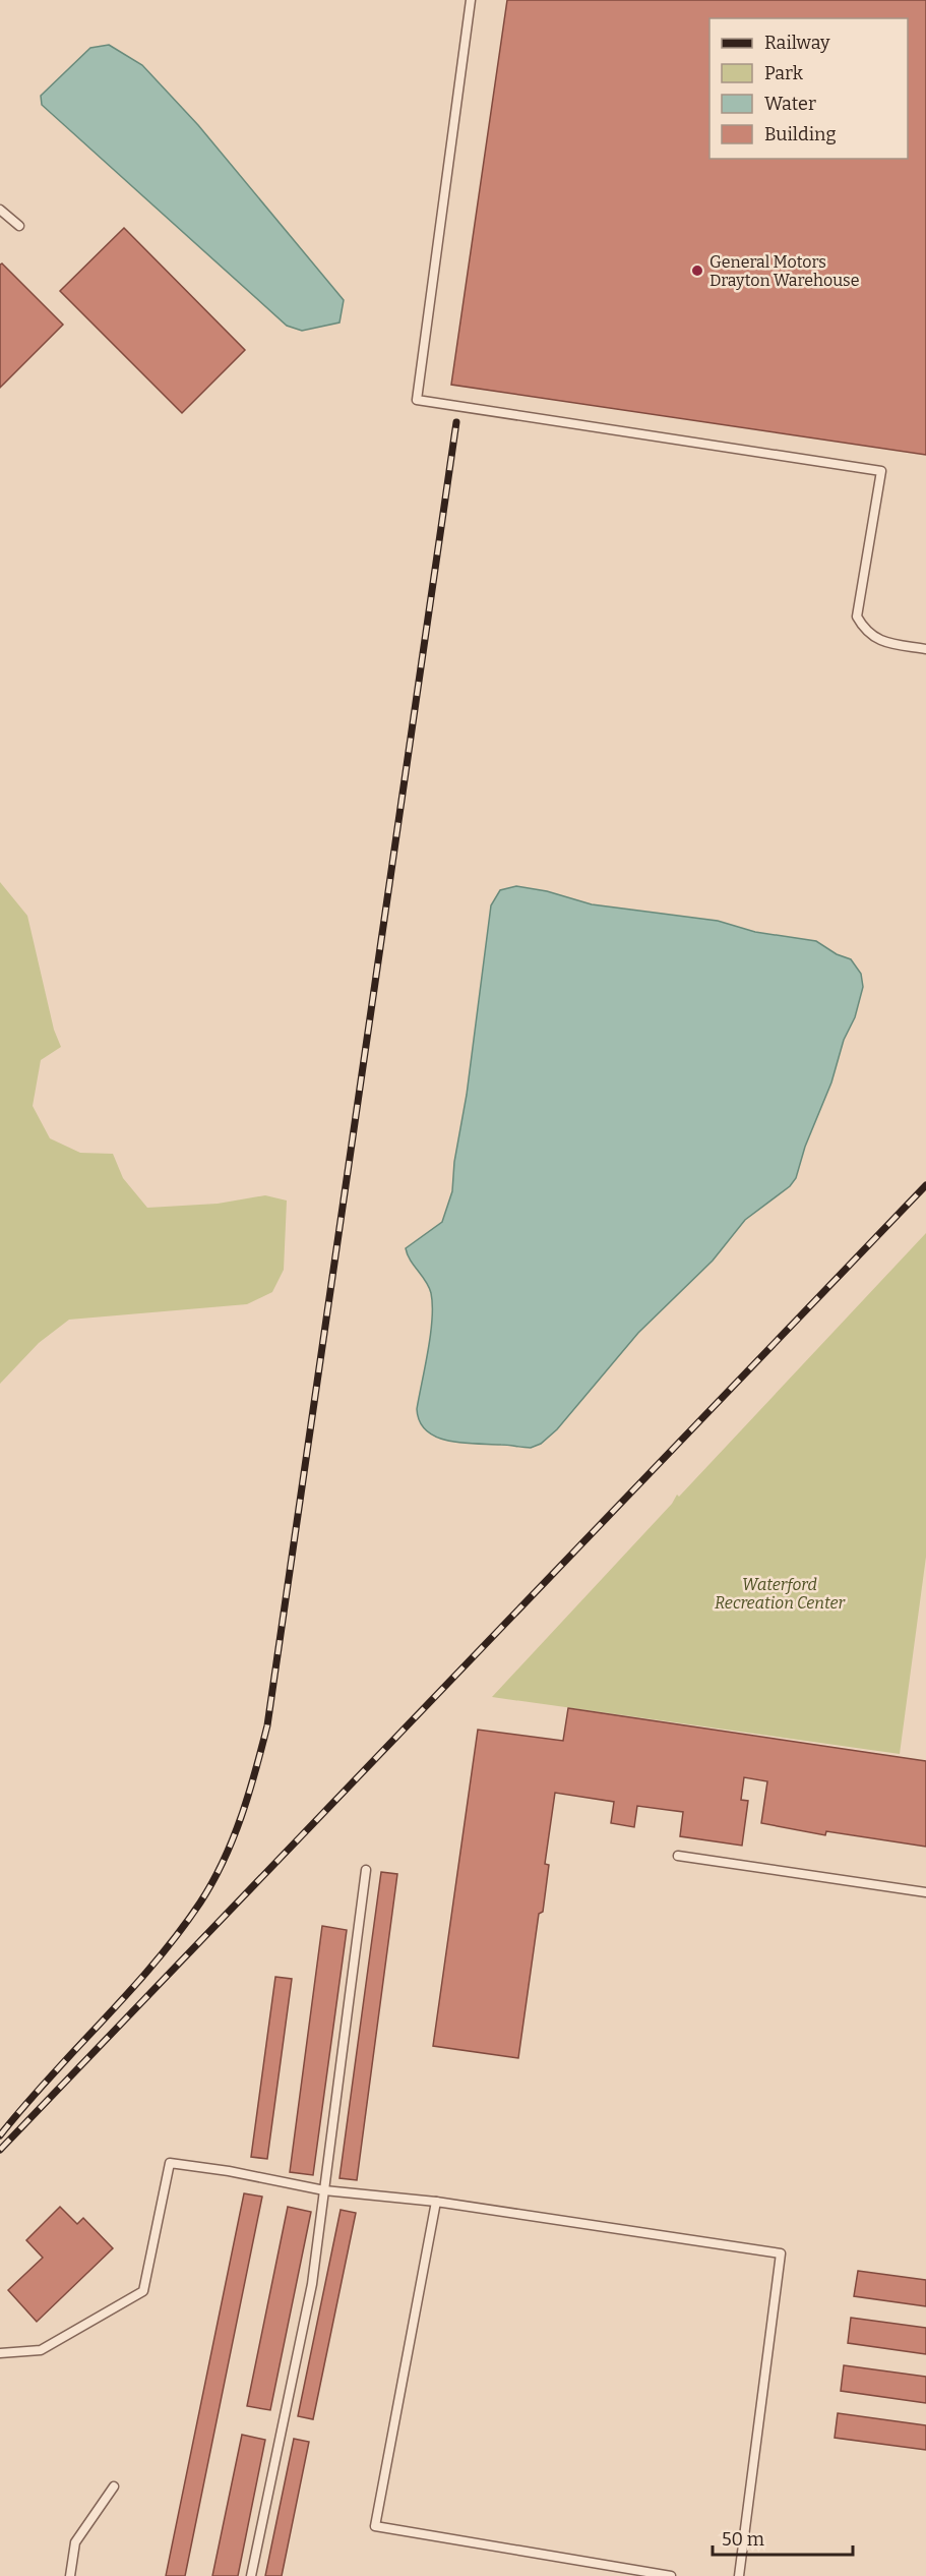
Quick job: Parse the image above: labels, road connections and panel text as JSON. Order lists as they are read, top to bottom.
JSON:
{
  "parks": ["Waterford Recreation Center"],
  "places": ["General Motors Drayton Warehouse"],
  "legend": [
    "Railway",
    "Park",
    "Water",
    "Building"
  ],
  "scale_bar": "50 m"
}
